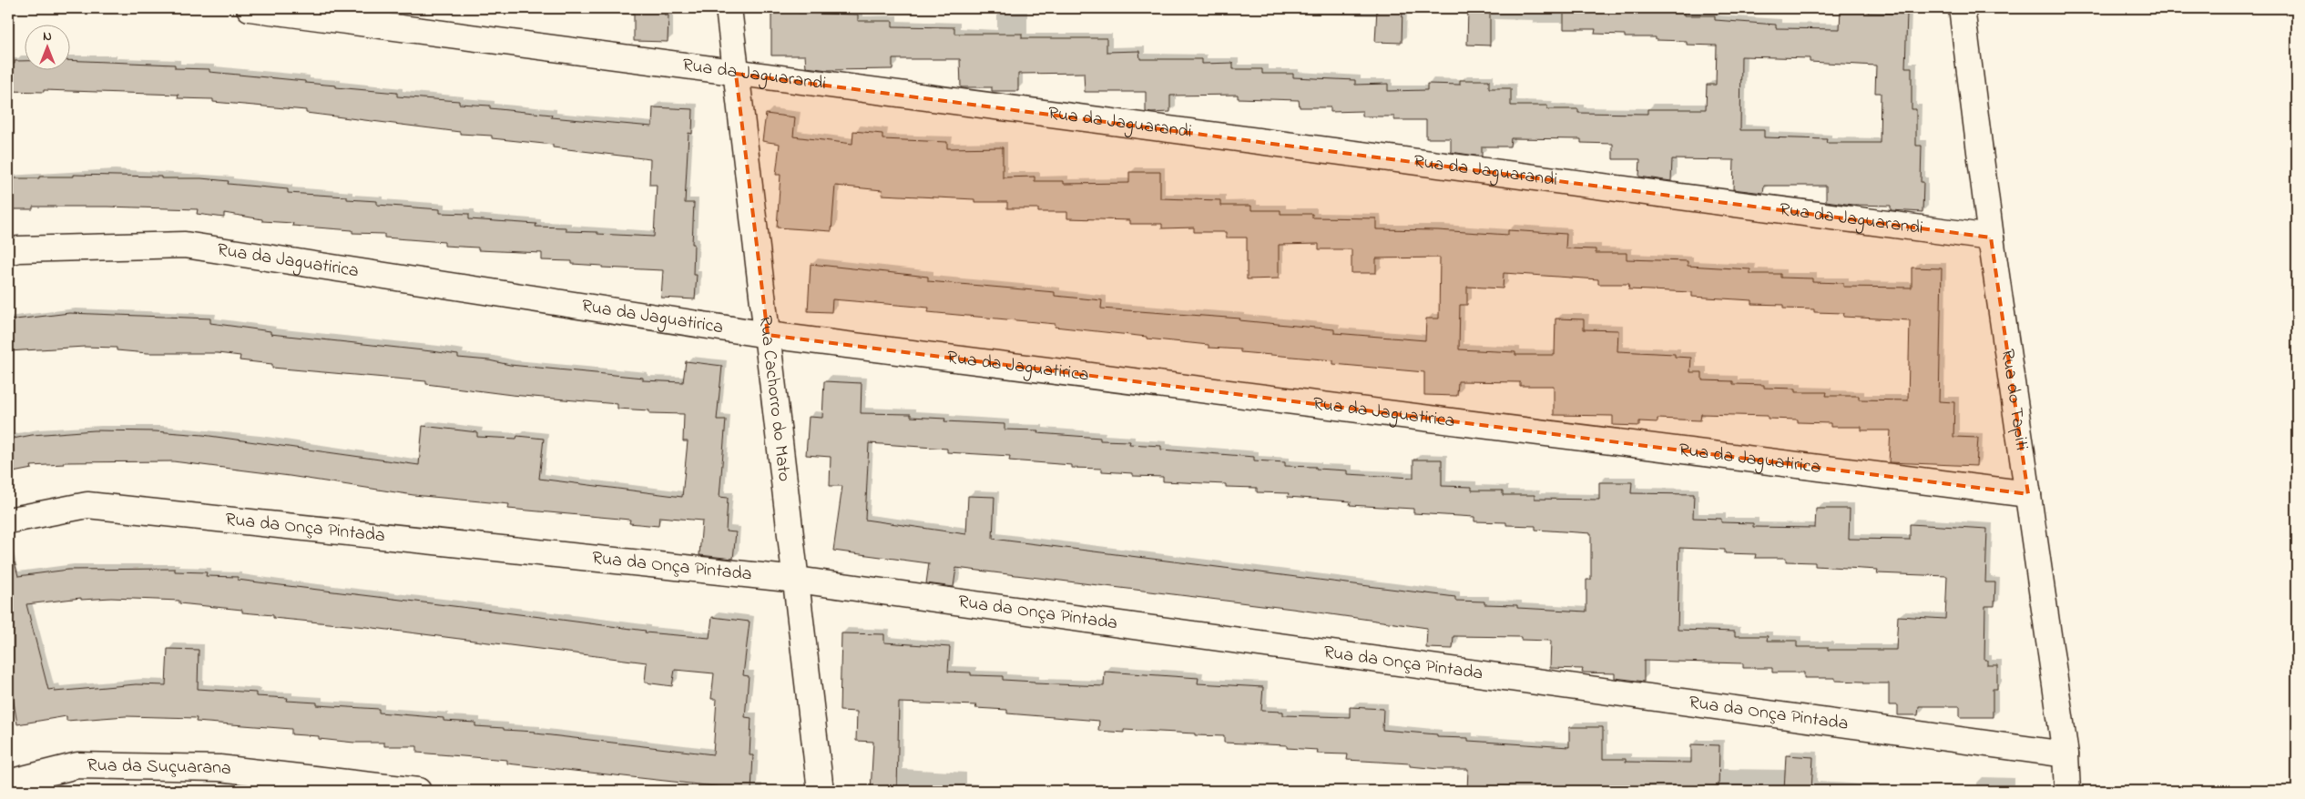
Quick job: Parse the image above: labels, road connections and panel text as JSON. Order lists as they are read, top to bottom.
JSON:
{
  "streets": {
    "street": [
      "Rua da Jaguarandi",
      "Rua da Jaguatirica",
      "Rua Cachorro do Mato",
      "Rua do Tapiti",
      "Rua da Onça Pintada",
      "Rua da Suçuarana"
    ]
  },
  "crossings": [
    ["Rua da Jaguarandi", "Rua Cachorro do Mato"],
    ["Rua da Jaguarandi", "Rua do Tapiti"],
    ["Rua da Jaguatirica", "Rua Cachorro do Mato"],
    ["Rua da Jaguatirica", "Rua do Tapiti"],
    ["Rua Cachorro do Mato", "Rua da Onça Pintada"],
    ["Rua do Tapiti", "Rua da Onça Pintada"]
  ],
  "north": "top"
}
